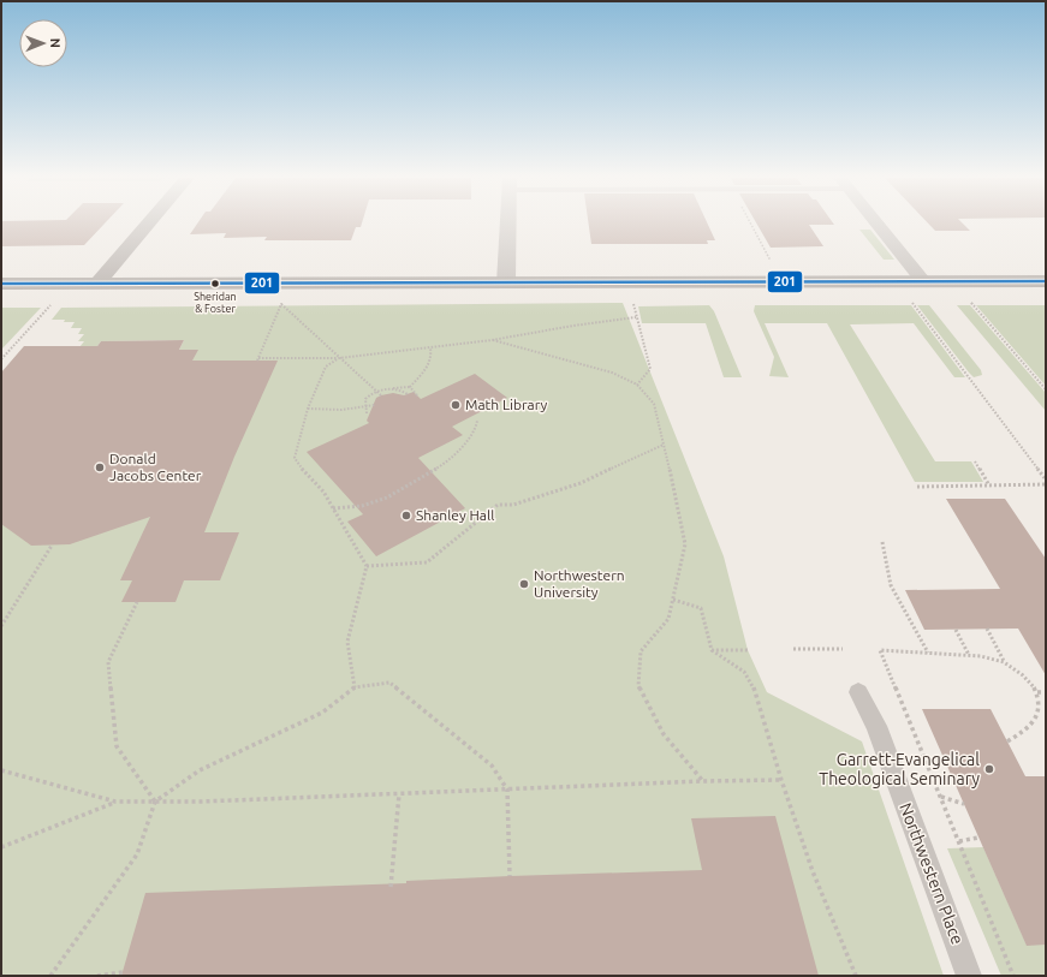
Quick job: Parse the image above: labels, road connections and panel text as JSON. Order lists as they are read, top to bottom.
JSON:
{
  "streets": {
    "lane": ["Northwestern Place"]
  },
  "places": [
    "Sheridan & Foster",
    "Math Library",
    "Donald Jacobs Center",
    "Shanley Hall",
    "Northwestern University",
    "Garrett-Evangelical Theological Seminary"
  ],
  "lines": ["transit line 201"],
  "north": "right"
}
